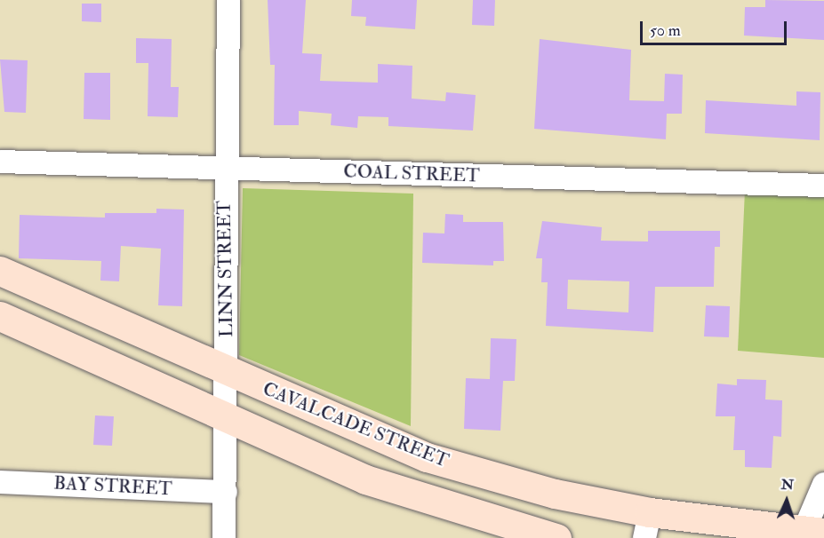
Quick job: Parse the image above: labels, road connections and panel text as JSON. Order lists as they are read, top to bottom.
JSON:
{
  "streets": {
    "main road": ["CAVALCADE STREET"],
    "street": ["COAL STREET", "LINN STREET", "BAY STREET"]
  },
  "crossings": [
    ["COAL STREET", "LINN STREET"],
    ["LINN STREET", "CAVALCADE STREET"],
    ["LINN STREET", "BAY STREET"]
  ],
  "scale_bar": "50 m",
  "north": "top"
}
